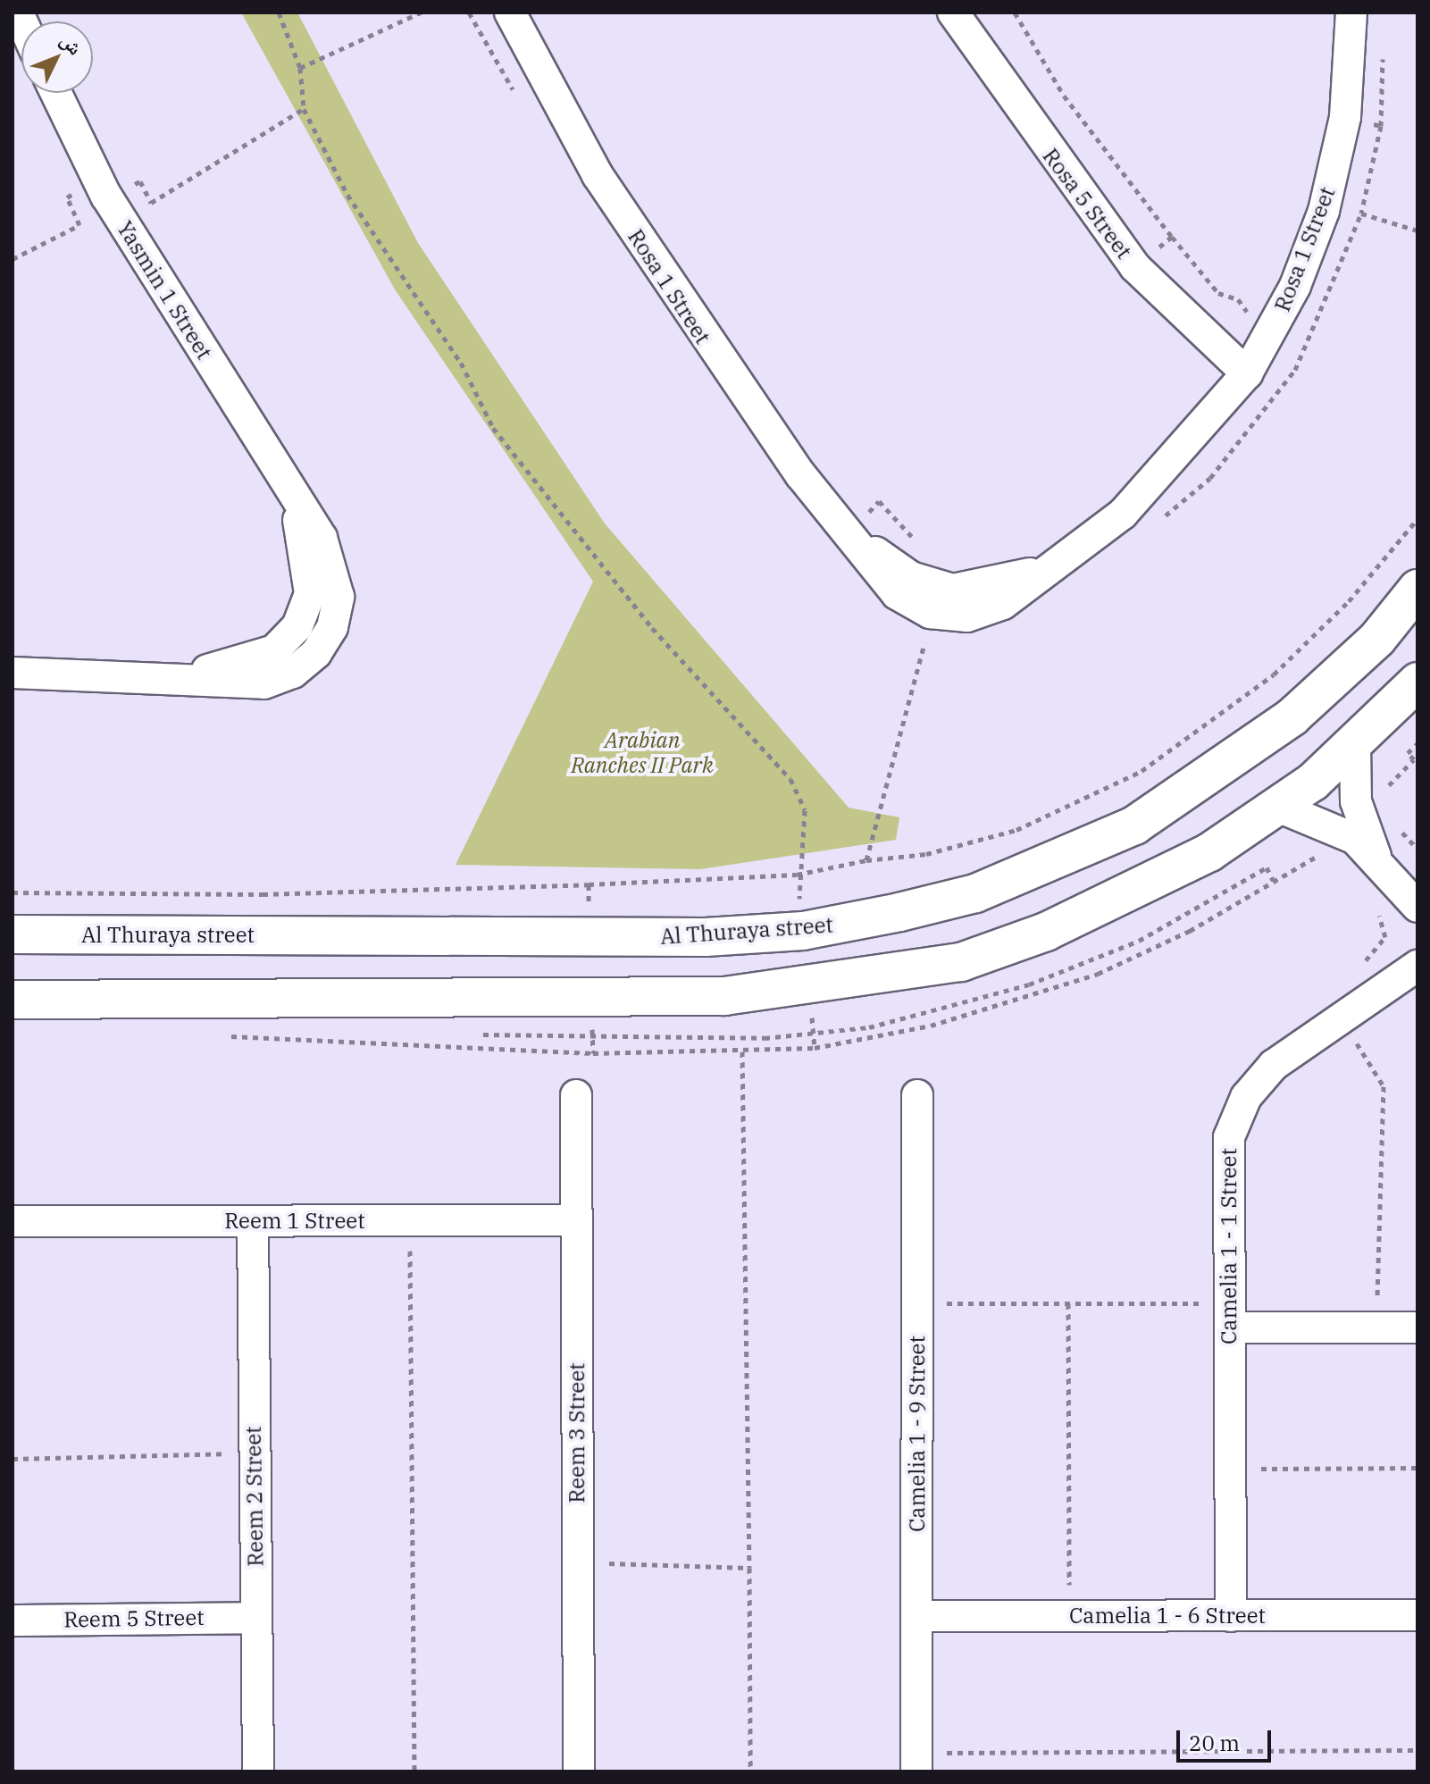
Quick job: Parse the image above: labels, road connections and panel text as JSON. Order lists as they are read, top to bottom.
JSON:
{
  "streets": {
    "street": [
      "Rosa 5 Street",
      "Rosa 1 Street",
      "Yasmin 1 Street",
      "Al Thuraya street",
      "Reem 1 Street",
      "Camelia 1 - 1 Street",
      "Reem 3 Street",
      "Camelia 1 - 9 Street",
      "Reem 2 Street",
      "Camelia 1 - 6 Street",
      "Reem 5 Street"
    ]
  },
  "crossings": [
    ["Rosa 5 Street", "Rosa 1 Street"],
    ["Reem 1 Street", "Reem 3 Street"],
    ["Reem 1 Street", "Reem 2 Street"],
    ["Camelia 1 - 1 Street", "Camelia 1 - 6 Street"],
    ["Camelia 1 - 9 Street", "Camelia 1 - 6 Street"],
    ["Reem 2 Street", "Reem 5 Street"]
  ],
  "parks": ["Arabian Ranches II Park"],
  "scale_bar": "20 m",
  "north": "top right"
}
